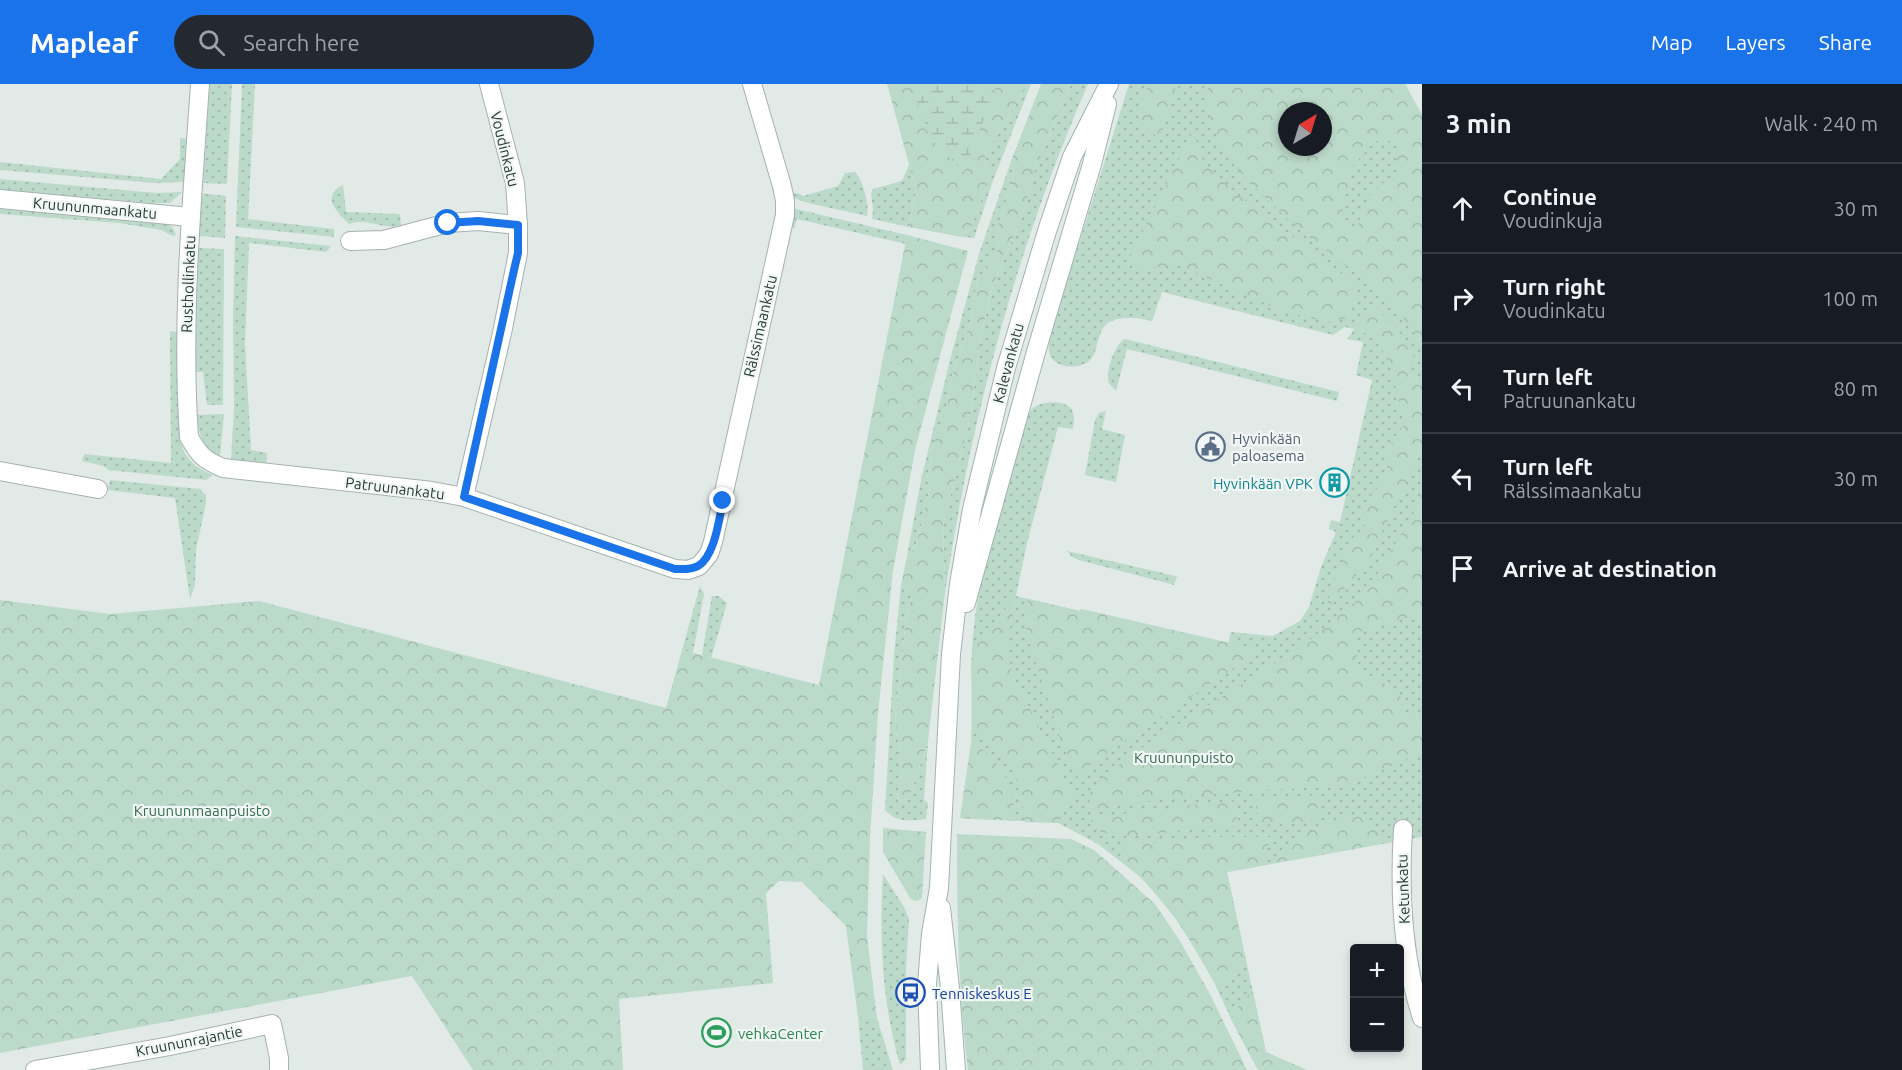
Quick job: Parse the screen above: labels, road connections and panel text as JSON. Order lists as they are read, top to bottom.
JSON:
{
  "streets": {
    "street": [
      "Voudinkatu",
      "Kruununmaankatu",
      "Rusthollinkatu",
      "Rälssimaankatu",
      "Kalevankatu",
      "Patruunankatu",
      "Ketunkatu",
      "Kruununrajantie"
    ]
  },
  "crossings": [
    ["Voudinkatu", "Patruunankatu"],
    ["Kruununmaankatu", "Rusthollinkatu"],
    ["Rusthollinkatu", "Patruunankatu"],
    ["Rälssimaankatu", "Patruunankatu"]
  ],
  "parks": ["Kruununpuisto", "Kruununmaanpuisto"],
  "places": {
    "public building": ["Hyvinkään paloasema"],
    "building": ["Hyvinkään VPK"],
    "bus stop": ["Tenniskeskus E"],
    "sports": ["vehkaCenter"]
  },
  "north": "top right",
  "page": {
    "header": "Mapleaf",
    "search": "Search here",
    "nav": ["Map", "Layers", "Share"],
    "heading": ["3 min", "Walk · 240 m"],
    "list": [
      ["Continue", "Voudinkuja", "30 m"],
      ["Turn right", "Voudinkatu", "100 m"],
      ["Turn left", "Patruunankatu", "80 m"],
      ["Turn left", "Rälssimaankatu", "30 m"],
      "Arrive at destination"
    ],
    "map_buttons": ["+", "−"]
  }
}
